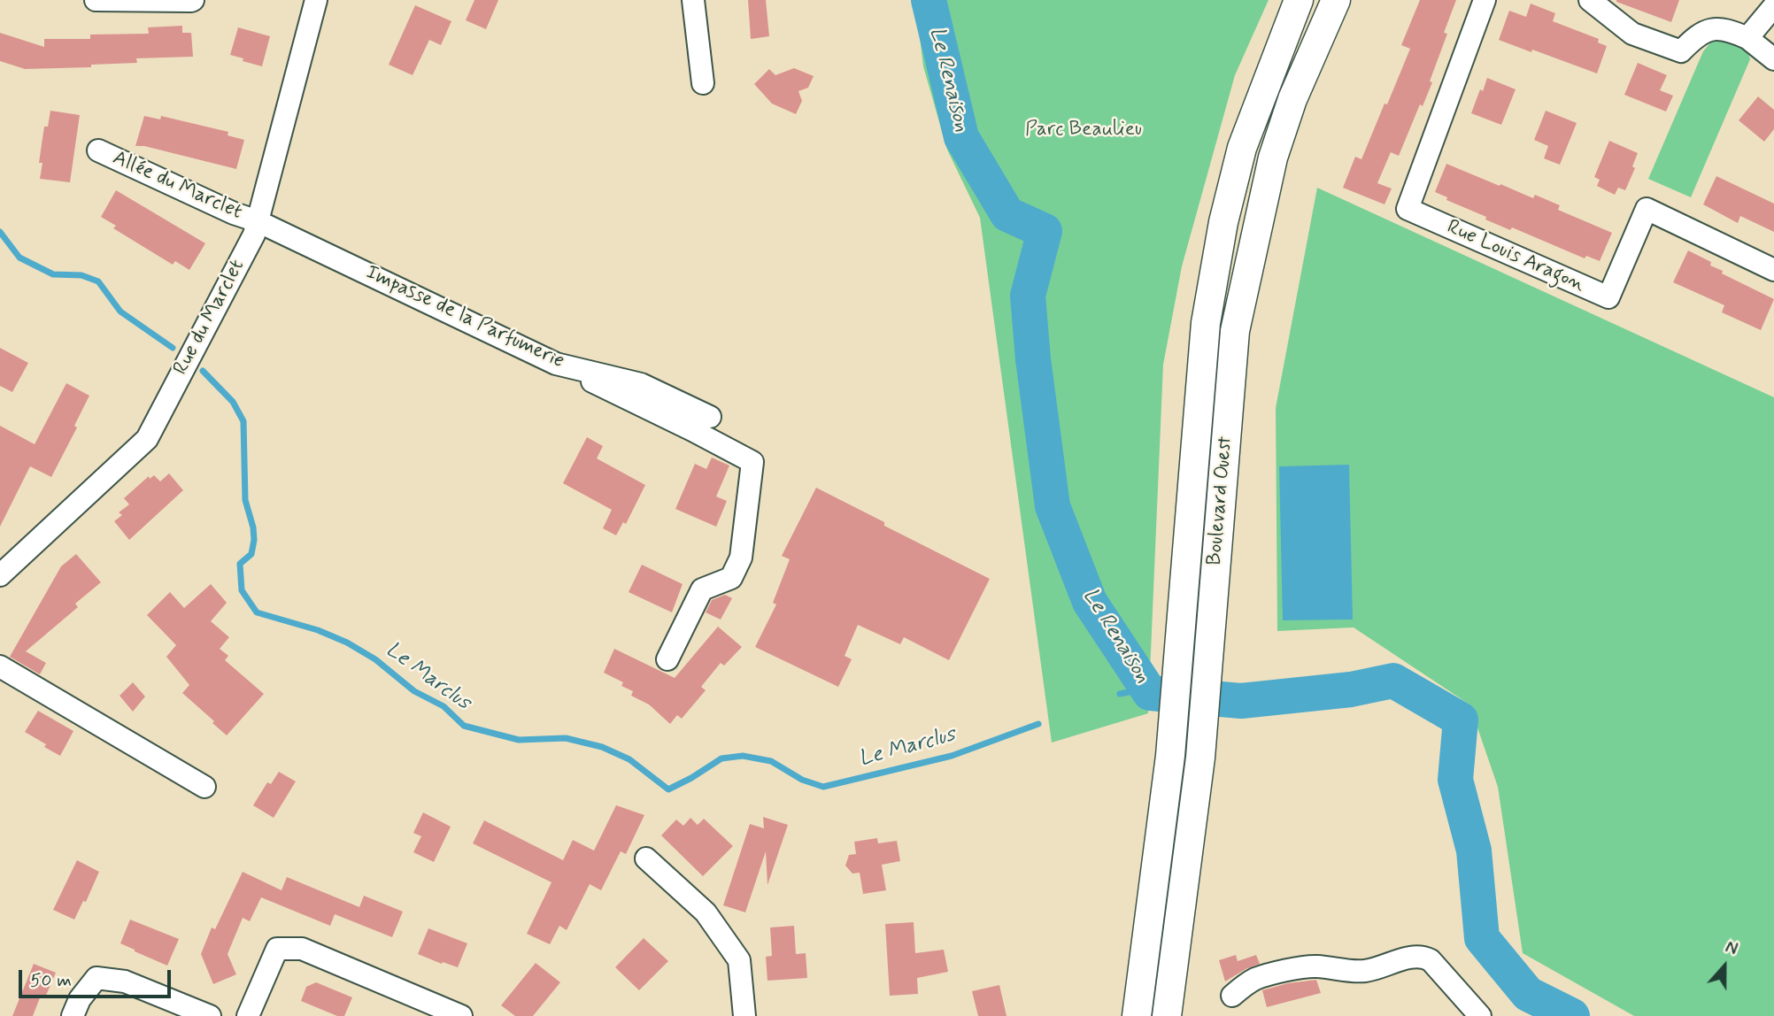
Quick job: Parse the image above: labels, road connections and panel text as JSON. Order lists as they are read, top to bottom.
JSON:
{
  "streets": {
    "main road": ["Boulevard Ouest"],
    "street": [
      "Allée du Marclet",
      "Rue Louis Aragon",
      "Rue du Marclet",
      "Impasse de la Parfumerie"
    ]
  },
  "crossings": [
    ["Allée du Marclet", "Rue du Marclet"],
    ["Allée du Marclet", "Impasse de la Parfumerie"],
    ["Rue du Marclet", "Impasse de la Parfumerie"]
  ],
  "water": ["Le Renaison", "Le Marclus"],
  "parks": ["Parc Beaulieu"],
  "scale_bar": "50 m",
  "north": "top"
}
